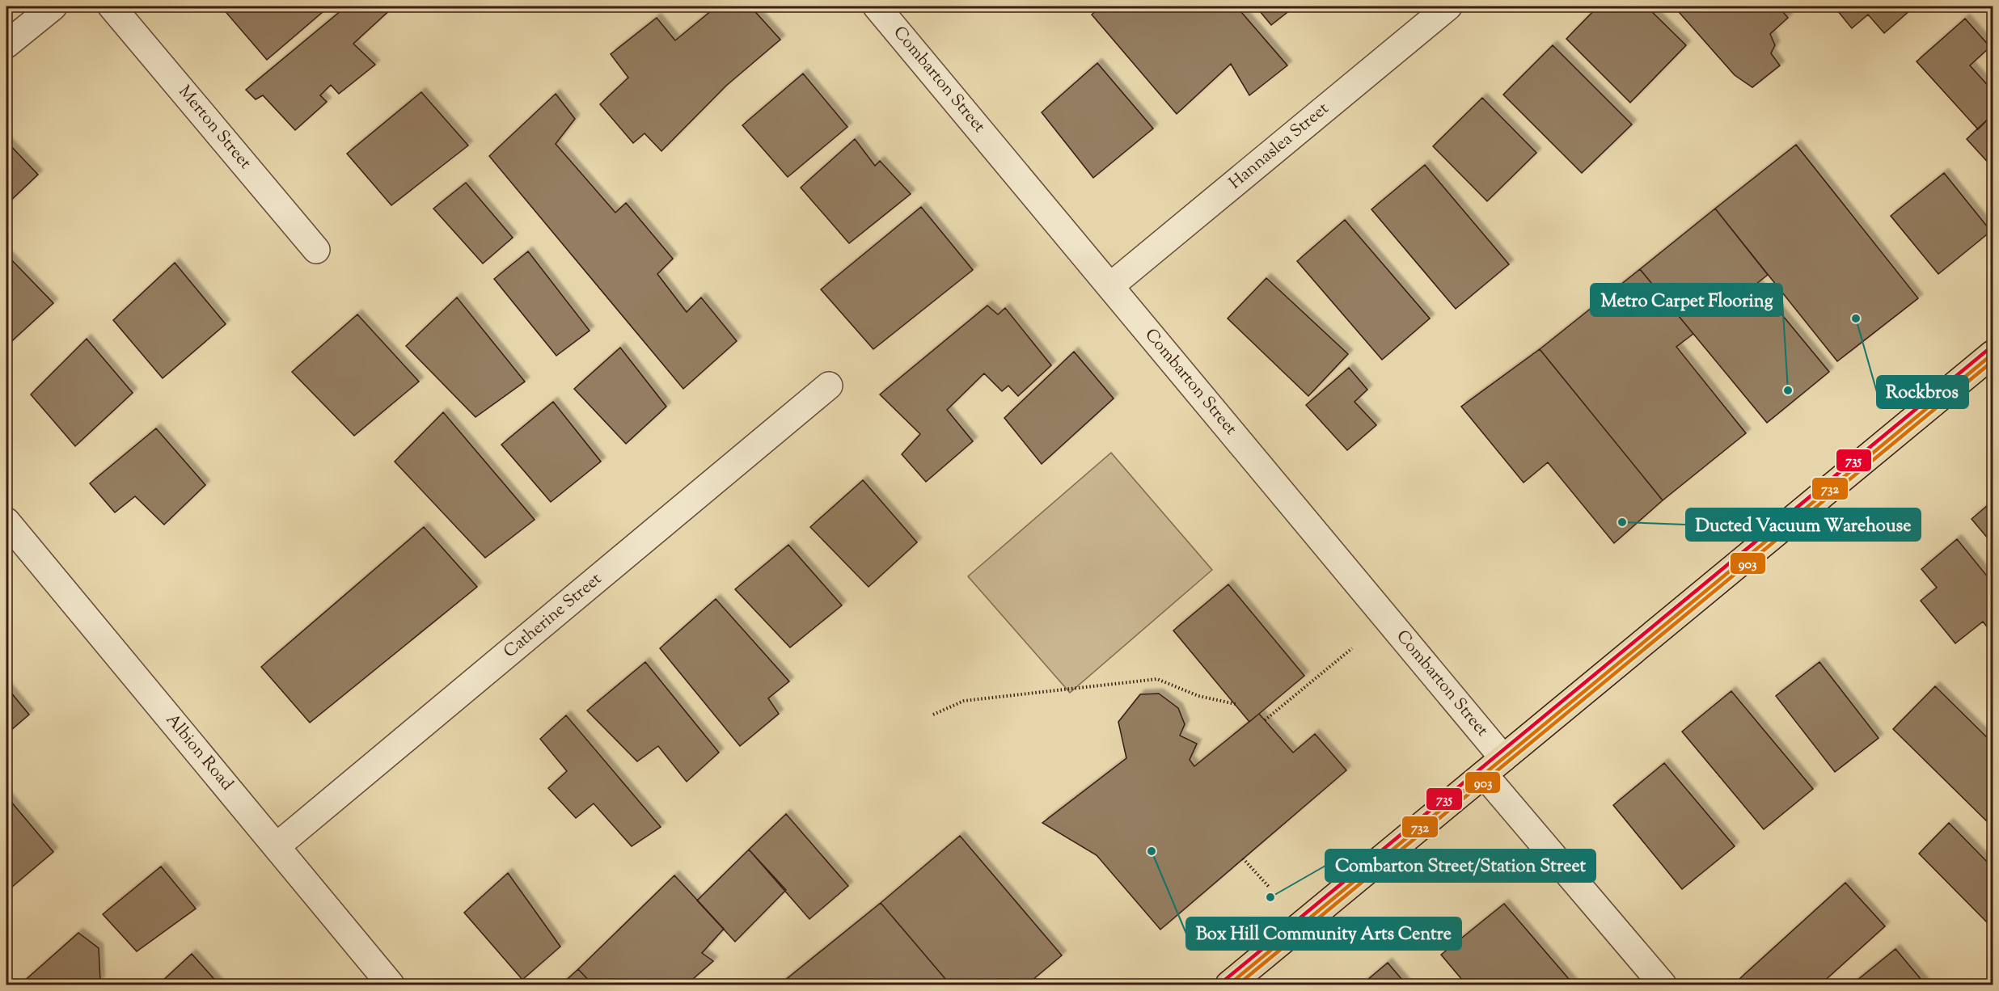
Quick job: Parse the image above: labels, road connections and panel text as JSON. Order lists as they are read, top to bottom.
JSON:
{
  "streets": {
    "street": [
      "Combarton Street",
      "Merton Street",
      "Hannaslea Street",
      "Catherine Street",
      "Albion Road"
    ]
  },
  "crossings": [
    ["Combarton Street", "Hannaslea Street"],
    ["Catherine Street", "Albion Road"]
  ],
  "places": [
    "Rockbros",
    "Metro Carpet Flooring",
    "Ducted Vacuum Warehouse",
    "Box Hill Community Arts Centre",
    "Combarton Street/Station Street"
  ],
  "lines": ["transit line 735", "transit line 732", "transit line 903"]
}
